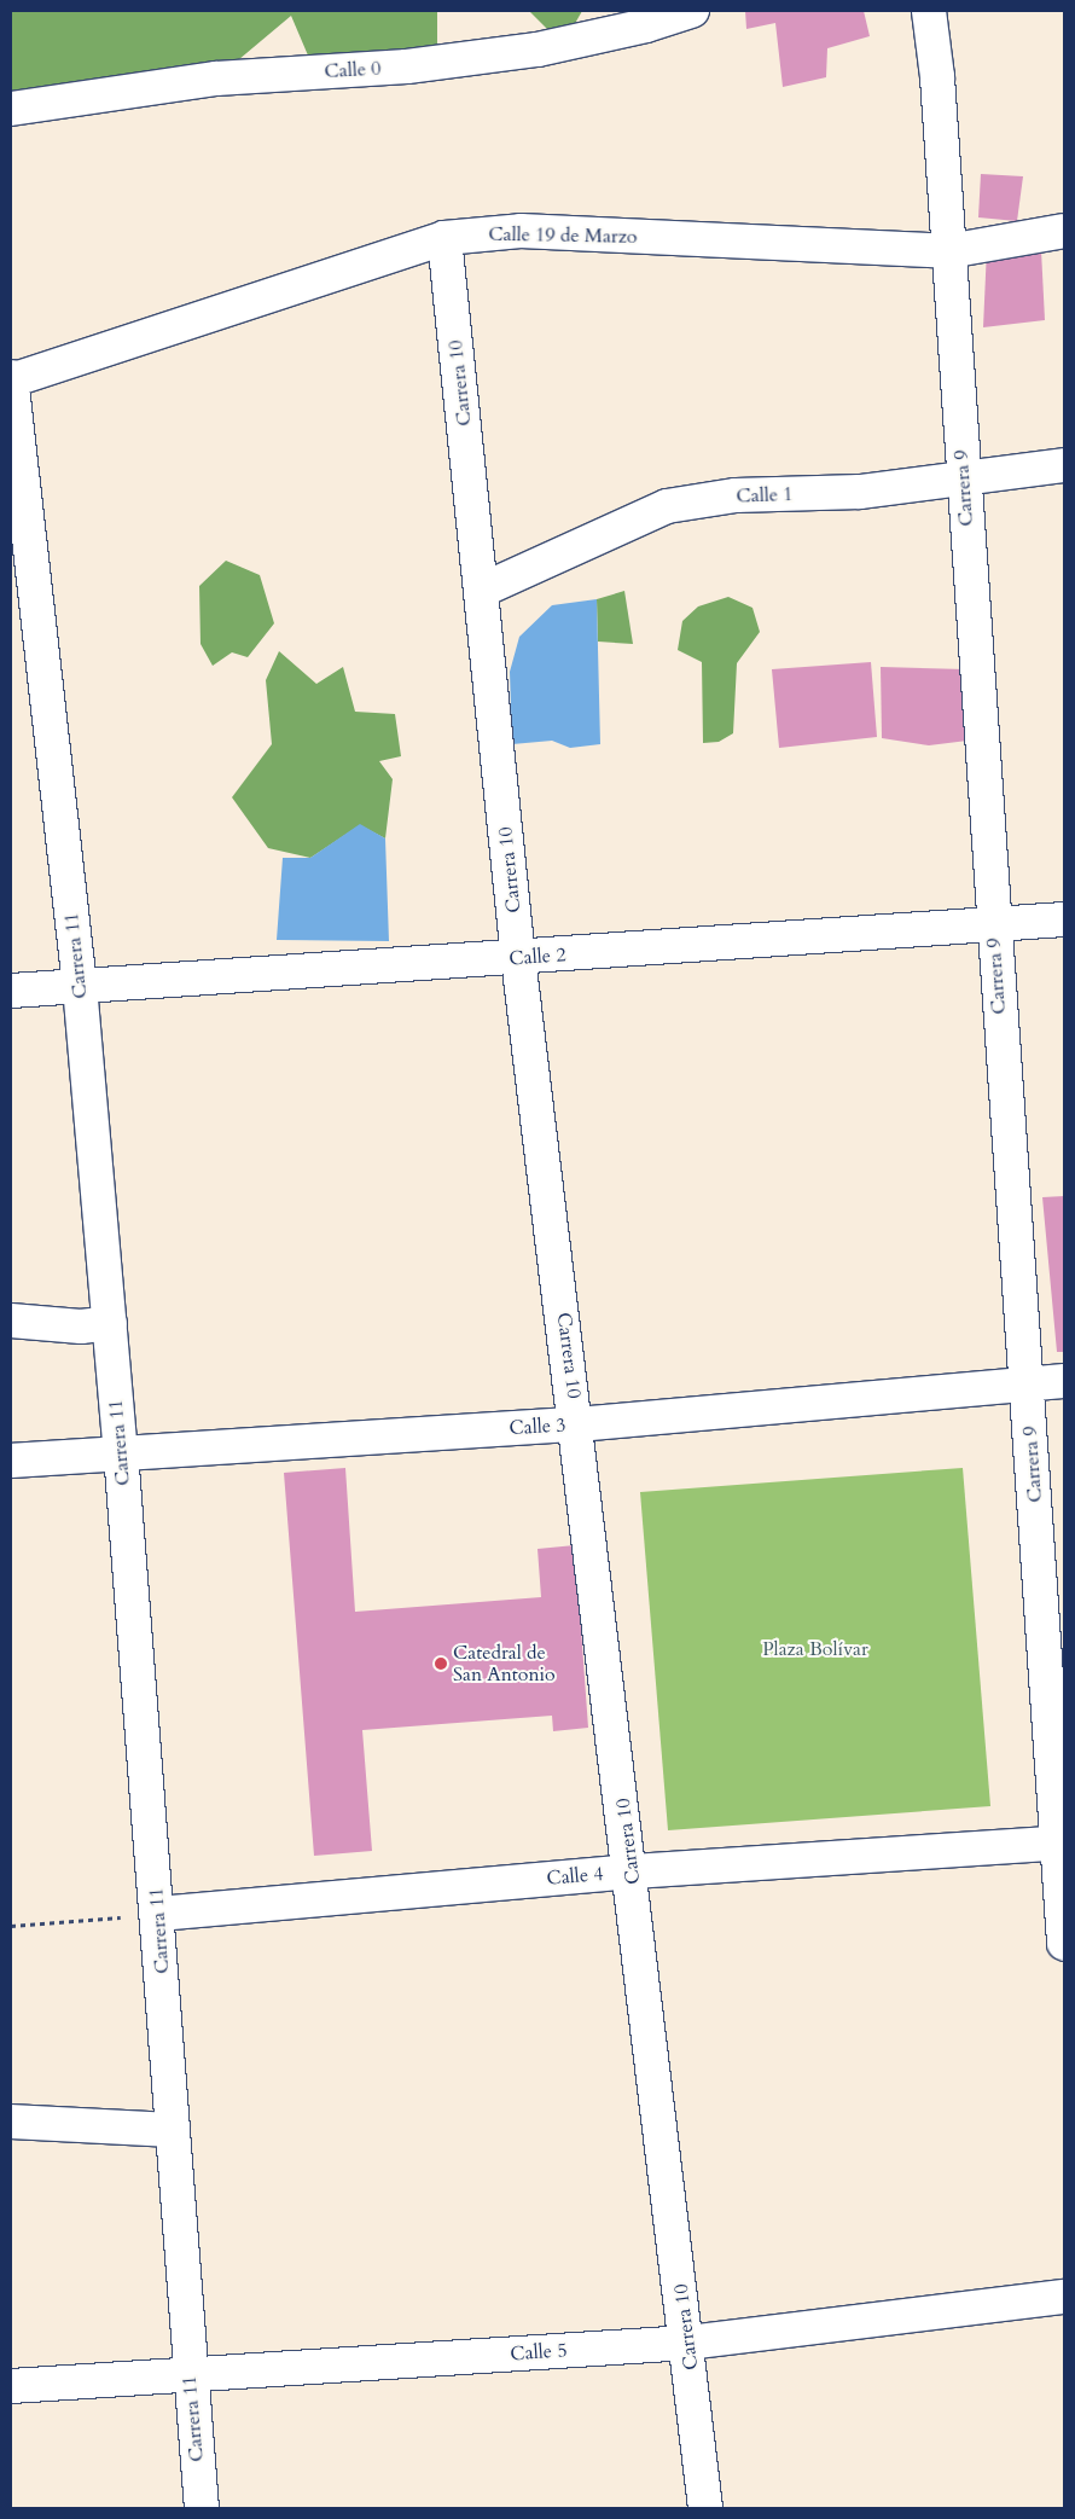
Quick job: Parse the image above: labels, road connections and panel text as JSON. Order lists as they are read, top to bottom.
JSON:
{
  "streets": {
    "street": [
      "Calle 0",
      "Calle 19 de Marzo",
      "Carrera 10",
      "Carrera 9",
      "Calle 1",
      "Carrera 11",
      "Calle 2",
      "Calle 3",
      "Calle 4",
      "Calle 5"
    ]
  },
  "crossings": [
    ["Calle 19 de Marzo", "Carrera 10"],
    ["Calle 19 de Marzo", "Carrera 9"],
    ["Calle 19 de Marzo", "Carrera 11"],
    ["Carrera 10", "Calle 1"],
    ["Carrera 10", "Calle 2"],
    ["Carrera 10", "Calle 3"],
    ["Carrera 10", "Calle 4"],
    ["Carrera 10", "Calle 5"],
    ["Carrera 9", "Calle 1"],
    ["Carrera 9", "Calle 2"],
    ["Carrera 9", "Calle 3"],
    ["Carrera 9", "Calle 4"],
    ["Carrera 11", "Calle 2"],
    ["Carrera 11", "Calle 3"],
    ["Carrera 11", "Calle 4"],
    ["Carrera 11", "Calle 5"]
  ],
  "parks": ["Plaza Bolívar"],
  "places": ["Catedral de San Antonio"]
}
